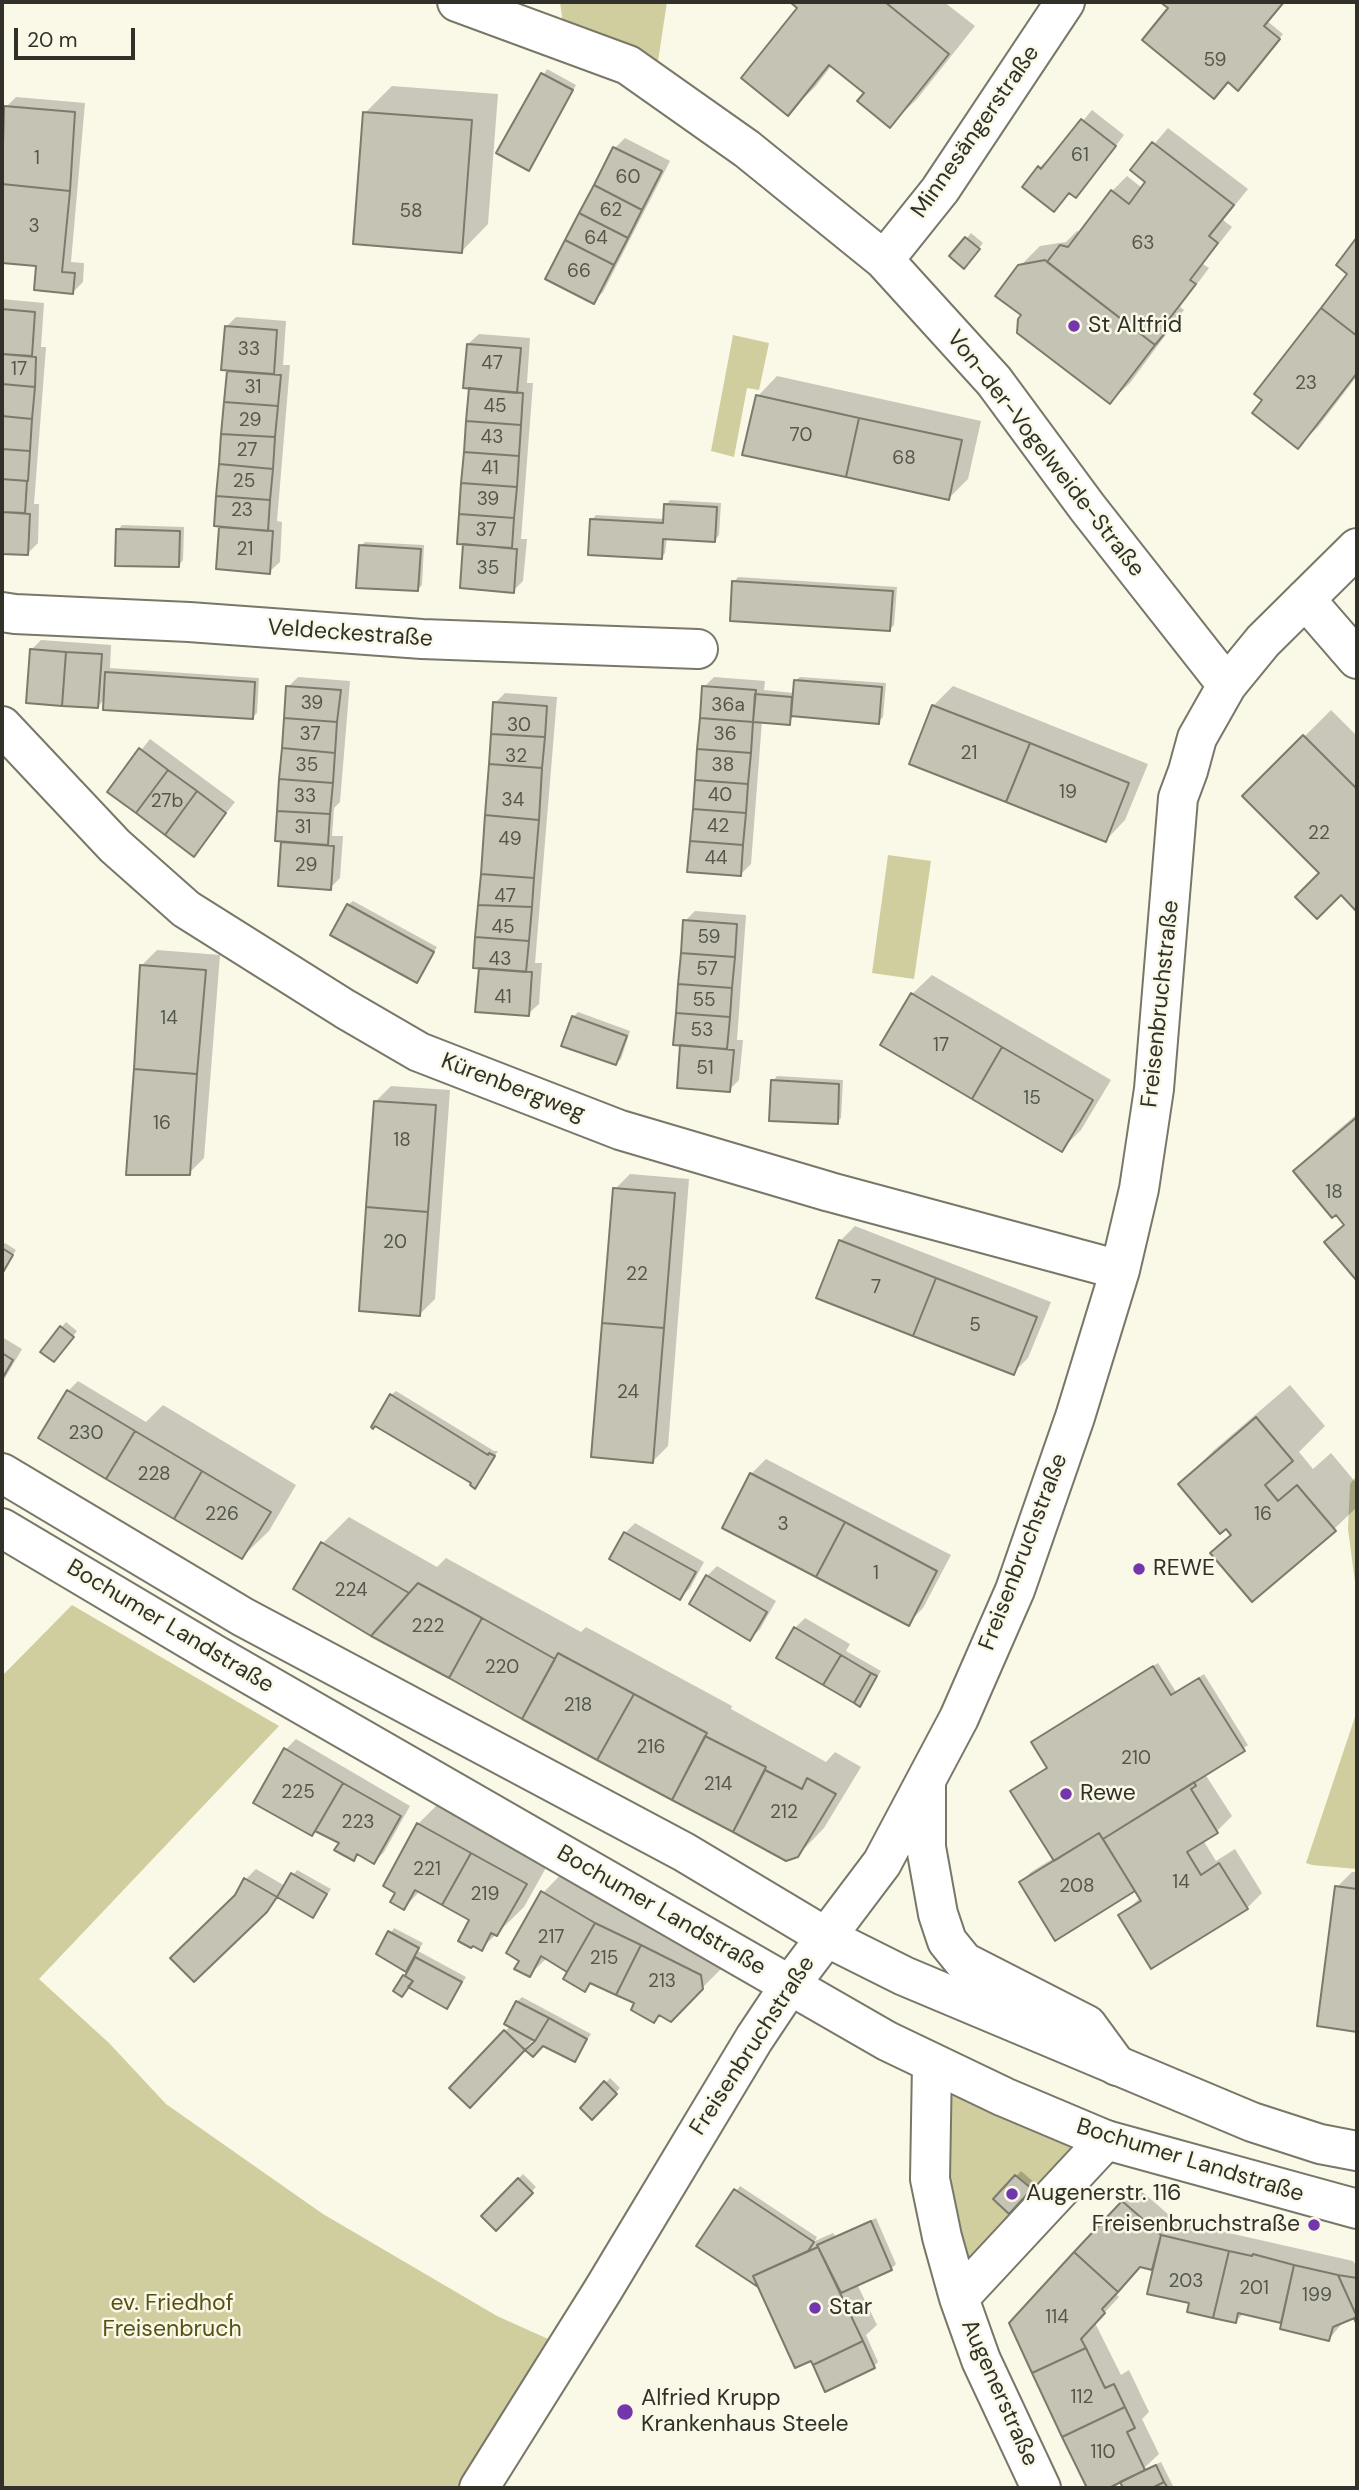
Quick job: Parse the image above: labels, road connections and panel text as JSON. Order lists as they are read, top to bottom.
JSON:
{
  "streets": {
    "street": [
      "Minnesängerstraße",
      "Von-der-Vogelweide-Straße",
      "Veldeckestraße",
      "Freisenbruchstraße",
      "Kürenbergweg",
      "Bochumer Landstraße",
      "Augenerstraße"
    ]
  },
  "crossings": [
    ["Minnesängerstraße", "Von-der-Vogelweide-Straße"],
    ["Von-der-Vogelweide-Straße", "Freisenbruchstraße"],
    ["Freisenbruchstraße", "Kürenbergweg"],
    ["Freisenbruchstraße", "Bochumer Landstraße"],
    ["Bochumer Landstraße", "Augenerstraße"]
  ],
  "parks": ["ev. Friedhof Freisenbruch"],
  "places": [
    "St Altfrid",
    "REWE",
    "Rewe",
    "Augenerstr. 116",
    "Freisenbruchstraße",
    "Star",
    "Alfried Krupp Krankenhaus Steele"
  ],
  "house_numbers": [
    "59",
    "61",
    "1",
    "60",
    "62",
    "58",
    "3",
    "64",
    "63",
    "66",
    "33",
    "47",
    "17",
    "23",
    "31",
    "45",
    "29",
    "70",
    "43",
    "27",
    "68",
    "41",
    "25",
    "39",
    "23",
    "37",
    "21",
    "35",
    "39",
    "36a",
    "30",
    "37",
    "36",
    "21",
    "32",
    "35",
    "38",
    "19",
    "40",
    "33",
    "34",
    "27b",
    "42",
    "31",
    "22",
    "49",
    "44",
    "29",
    "47",
    "45",
    "59",
    "43",
    "57",
    "41",
    "55",
    "14",
    "53",
    "17",
    "51",
    "15",
    "16",
    "18",
    "18",
    "20",
    "22",
    "7",
    "5",
    "24",
    "230",
    "228",
    "226",
    "16",
    "3",
    "1",
    "224",
    "222",
    "220",
    "218",
    "216",
    "210",
    "214",
    "225",
    "212",
    "223",
    "221",
    "14",
    "208",
    "219",
    "217",
    "215",
    "213",
    "203",
    "201",
    "199",
    "114",
    "112",
    "110"
  ],
  "scale_bar": "20 m"
}
